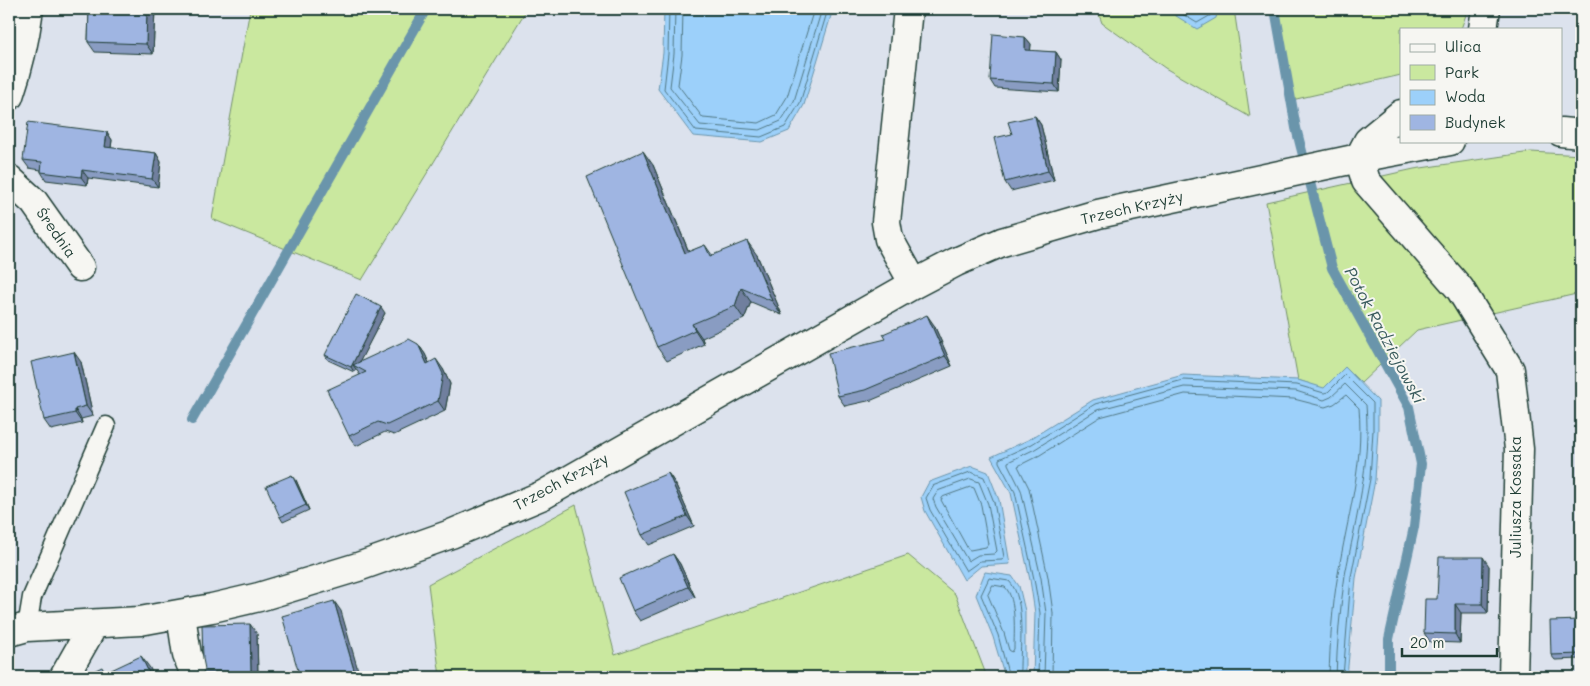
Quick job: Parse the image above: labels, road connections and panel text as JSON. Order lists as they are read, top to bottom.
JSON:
{
  "streets": {
    "street": ["Trzech Krzyży", "Średnia", "Juliusza Kossaka"]
  },
  "crossings": [
    ["Trzech Krzyży", "Juliusza Kossaka"]
  ],
  "water": ["Potok Radziejowski"],
  "legend": [
    "Ulica",
    "Park",
    "Woda",
    "Budynek"
  ],
  "scale_bar": "20 m"
}
